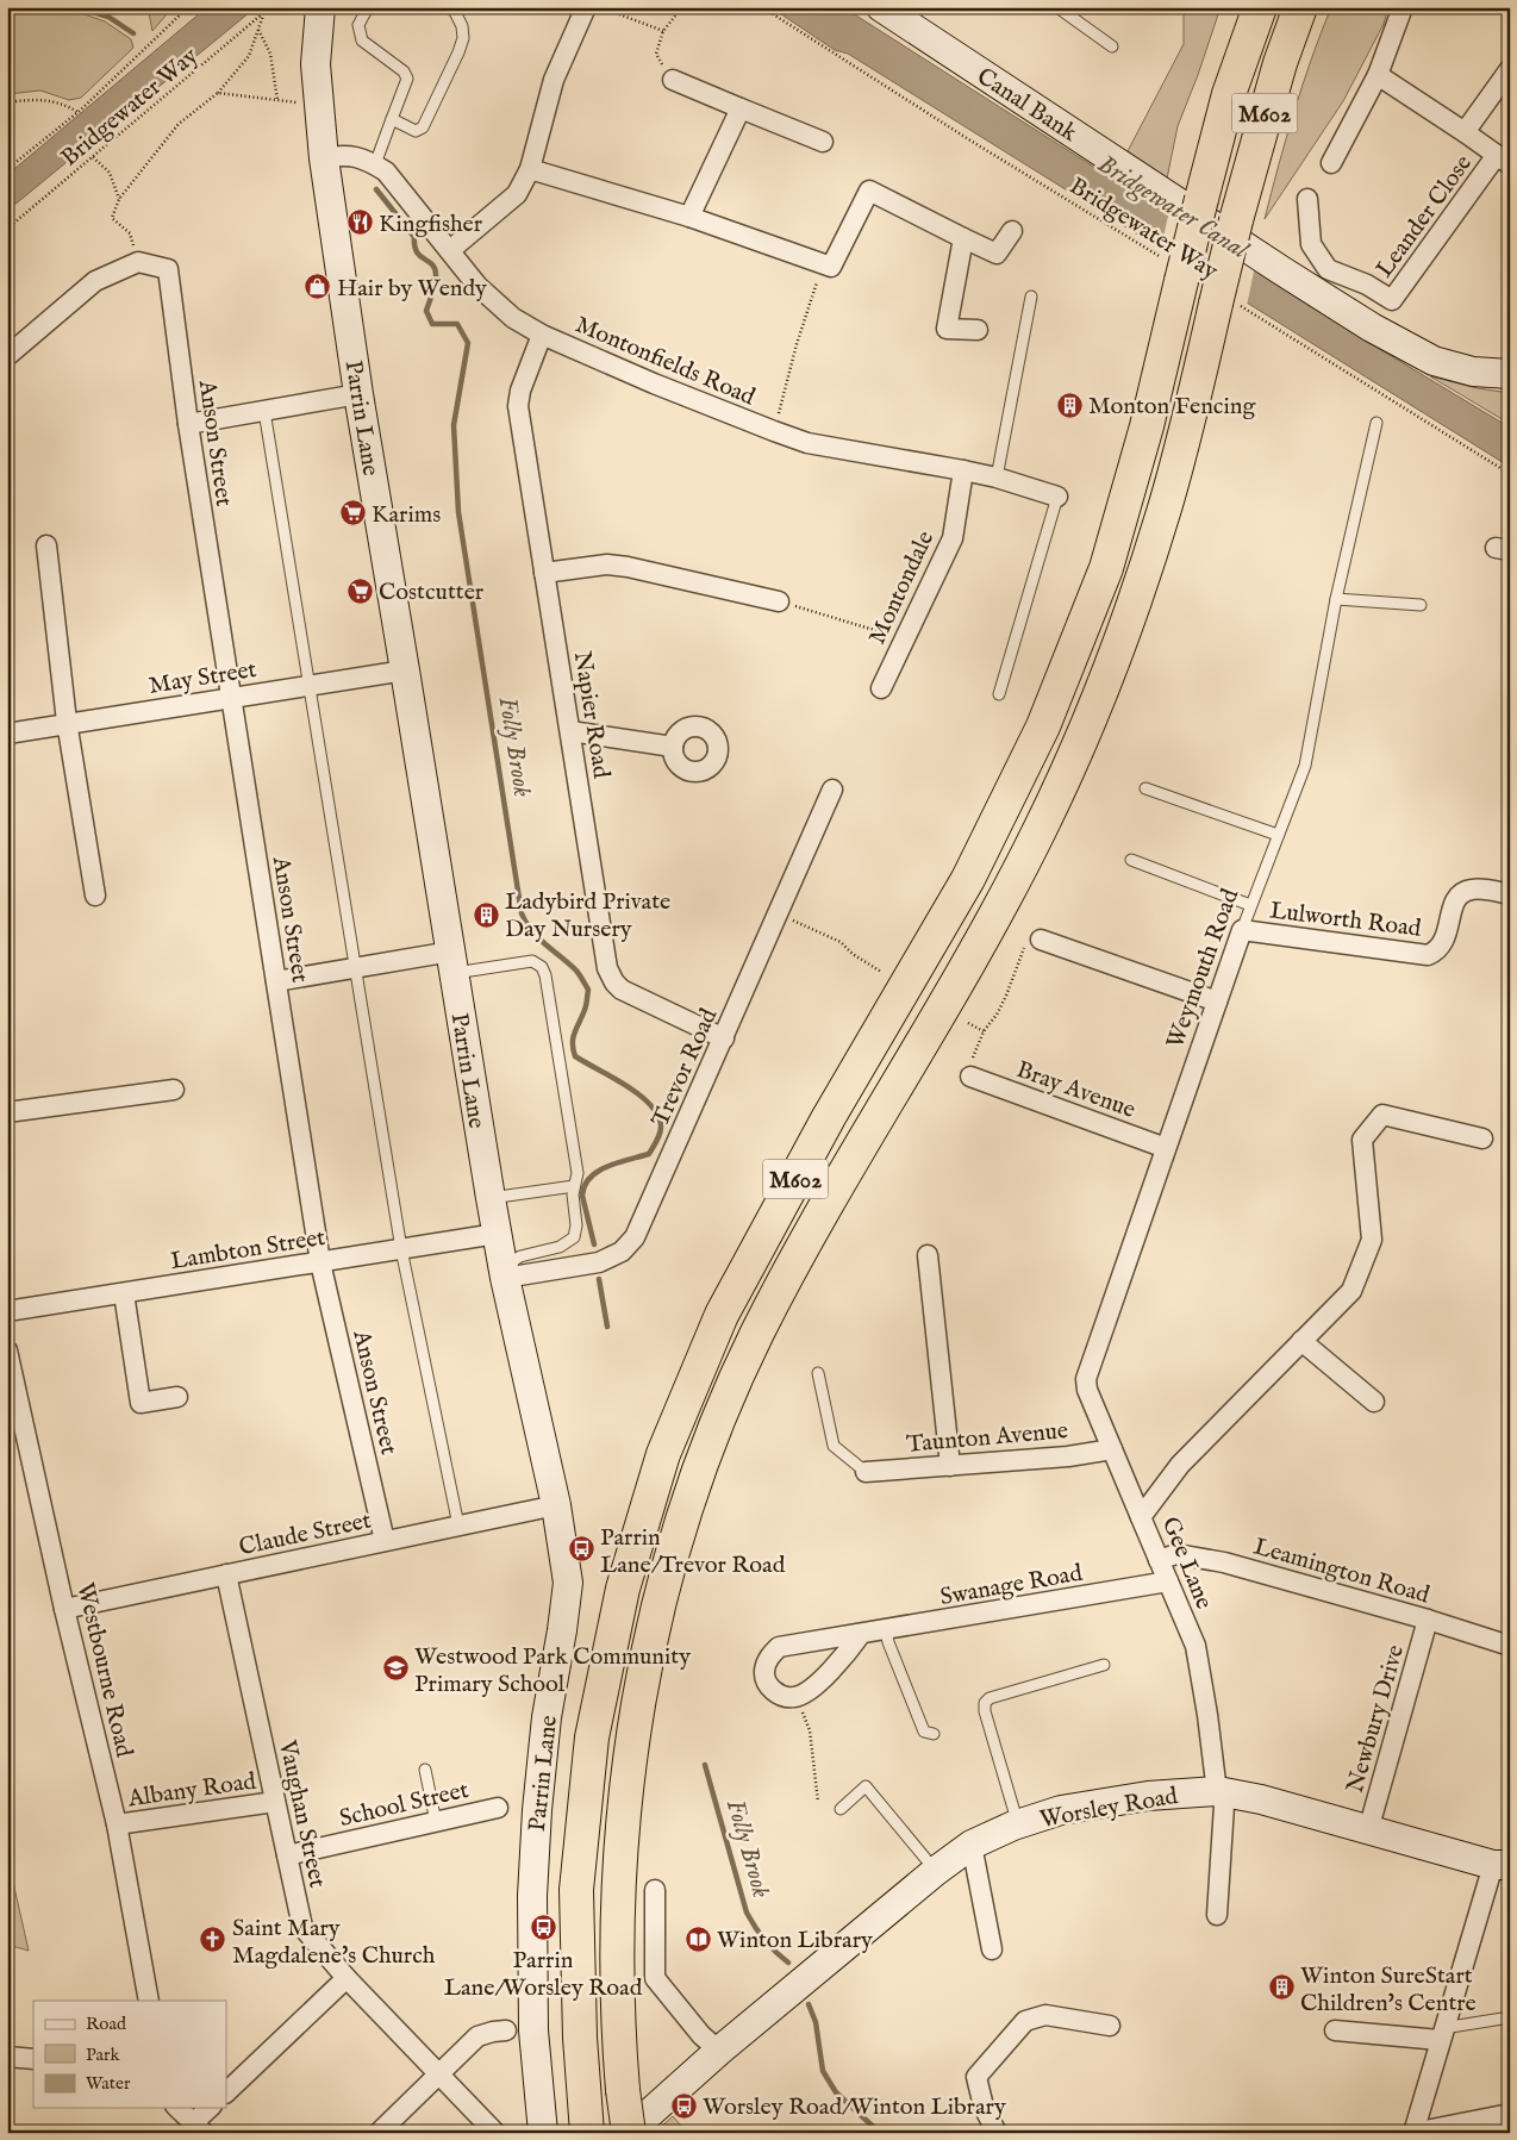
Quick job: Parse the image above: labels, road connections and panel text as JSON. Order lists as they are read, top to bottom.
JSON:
{
  "streets": {
    "highway": ["M602"],
    "main road": ["Canal Bank", "Parrin Lane", "Worsley Road"],
    "street": [
      "Leander Close",
      "Montonfields Road",
      "Anson Street",
      "Montondale",
      "May Street",
      "Napier Road",
      "Lulworth Road",
      "Weymouth Road",
      "Trevor Road",
      "Bray Avenue",
      "Lambton Street",
      "Taunton Avenue",
      "Claude Street",
      "Gee Lane",
      "Leamington Road",
      "Swanage Road",
      "Westbourne Road",
      "Newbury Drive",
      "Albany Road",
      "School Street",
      "Vaughan Street"
    ],
    "path": ["Bridgewater Way"]
  },
  "crossings": [
    ["Bridgewater Way", "M602"],
    ["M602", "Worsley Road"],
    ["Montonfields Road", "Parrin Lane"],
    ["Montonfields Road", "Montondale"],
    ["Montonfields Road", "Napier Road"],
    ["Parrin Lane", "May Street"],
    ["Parrin Lane", "Trevor Road"],
    ["Parrin Lane", "Lambton Street"],
    ["Parrin Lane", "Claude Street"],
    ["Anson Street", "May Street"],
    ["Anson Street", "Lambton Street"],
    ["Anson Street", "Claude Street"],
    ["Napier Road", "Trevor Road"],
    ["Lulworth Road", "Weymouth Road"],
    ["Weymouth Road", "Bray Avenue"],
    ["Weymouth Road", "Taunton Avenue"],
    ["Weymouth Road", "Gee Lane"],
    ["Claude Street", "Westbourne Road"],
    ["Claude Street", "Vaughan Street"],
    ["Gee Lane", "Leamington Road"],
    ["Gee Lane", "Swanage Road"],
    ["Gee Lane", "Worsley Road"],
    ["Leamington Road", "Newbury Drive"],
    ["Westbourne Road", "Albany Road"],
    ["Newbury Drive", "Worsley Road"],
    ["Albany Road", "Vaughan Street"],
    ["School Street", "Vaughan Street"]
  ],
  "water": ["Bridgewater Canal", "Folly Brook"],
  "places": {
    "restaurant": ["Kingfisher"],
    "shop": ["Hair by Wendy"],
    "building": ["Monton Fencing", "Ladybird Private Day Nursery", "Winton SureStart Children's Centre"],
    "supermarket": ["Karims", "Costcutter"],
    "bus stop": ["Parrin Lane/Trevor Road", "Parrin Lane/Worsley Road", "Worsley Road/Winton Library"],
    "school or university": ["Westwood Park Community Primary School"],
    "library": ["Winton Library"],
    "church": ["Saint Mary Magdalene's Church"]
  },
  "legend": ["Road", "Park", "Water"]
}
